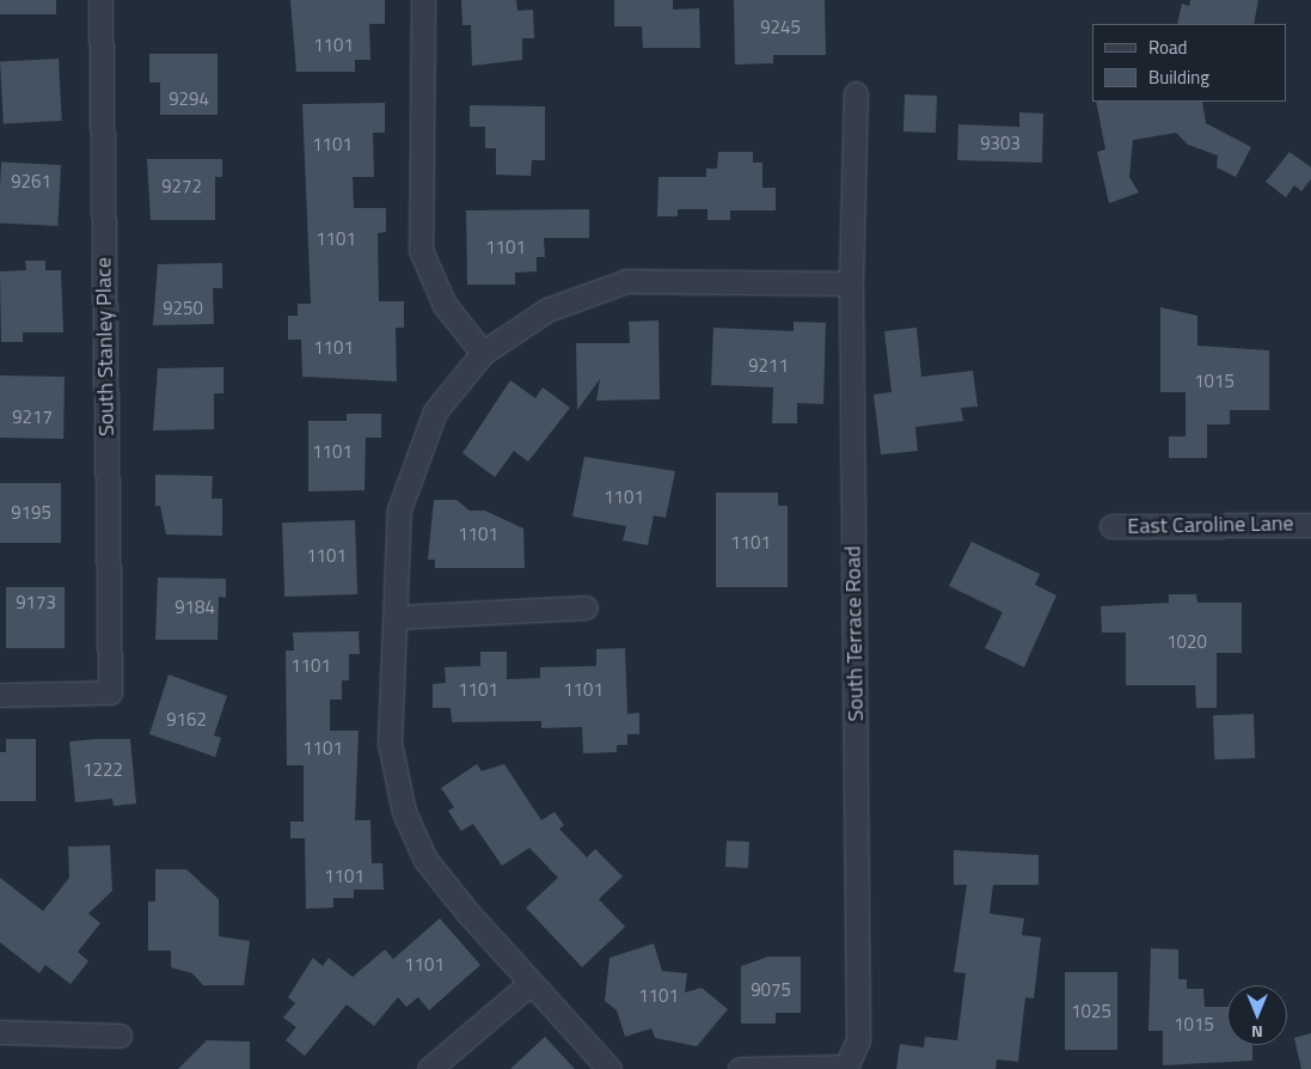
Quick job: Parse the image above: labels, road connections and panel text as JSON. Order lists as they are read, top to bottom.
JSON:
{
  "streets": {
    "street": ["South Stanley Place", "East Caroline Lane", "South Terrace Road"]
  },
  "house_numbers": [
    "9245",
    "1101",
    "9294",
    "9303",
    "1101",
    "9261",
    "9272",
    "1101",
    "1101",
    "9250",
    "1101",
    "9211",
    "1015",
    "9217",
    "1101",
    "1101",
    "9195",
    "1101",
    "1101",
    "1101",
    "9173",
    "9184",
    "1020",
    "1101",
    "1101",
    "1101",
    "9162",
    "1101",
    "1222",
    "1101",
    "1101",
    "9075",
    "1101",
    "1025",
    "1015"
  ],
  "legend": ["Road", "Building"],
  "north": "bottom"
}
